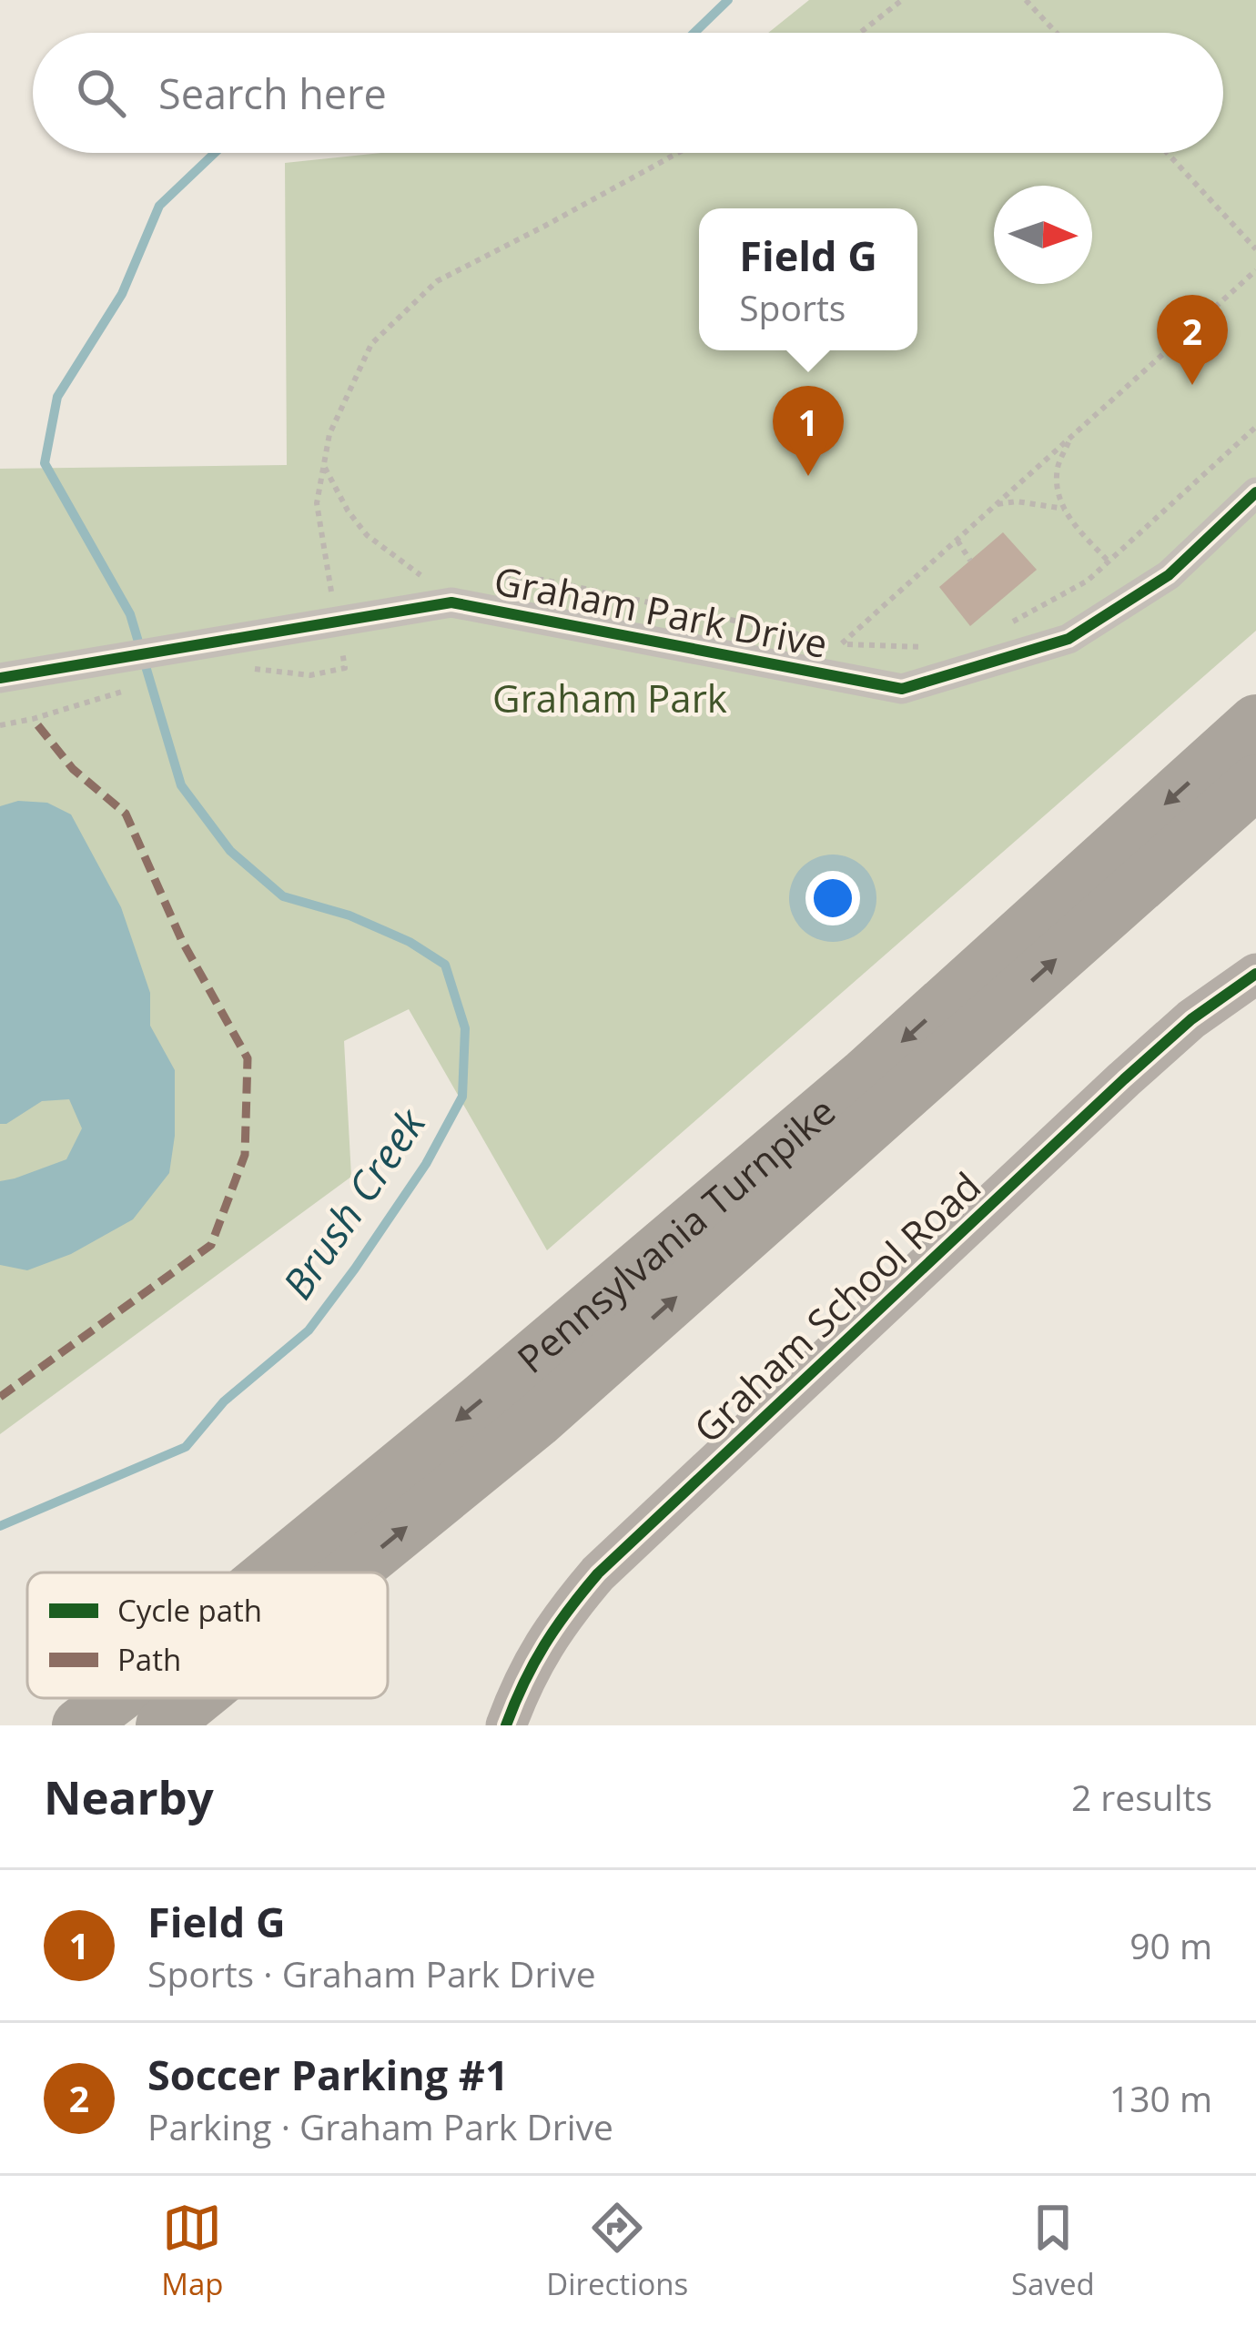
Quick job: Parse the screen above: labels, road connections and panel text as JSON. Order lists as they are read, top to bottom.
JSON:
{
  "streets": {
    "highway": ["Pennsylvania Turnpike"],
    "street": ["Graham Park Drive", "Graham School Road"]
  },
  "water": ["Brush Creek"],
  "parks": ["Graham Park"],
  "legend": ["Cycle path", "Path"],
  "north": "right",
  "page": {
    "search": "Search here",
    "popup": ["Field G", "Sports"],
    "pins": ["2", "1"],
    "heading": ["Nearby", "2 results"],
    "list": [
      {
        "mark": "1",
        "name": "Field G",
        "note": "Sports · Graham Park Drive",
        "value": "90 m"
      },
      {
        "mark": "2",
        "name": "Soccer Parking #1",
        "note": "Parking · Graham Park Drive",
        "value": "130 m"
      }
    ],
    "nav": ["Map", "Directions", "Saved"]
  }
}
